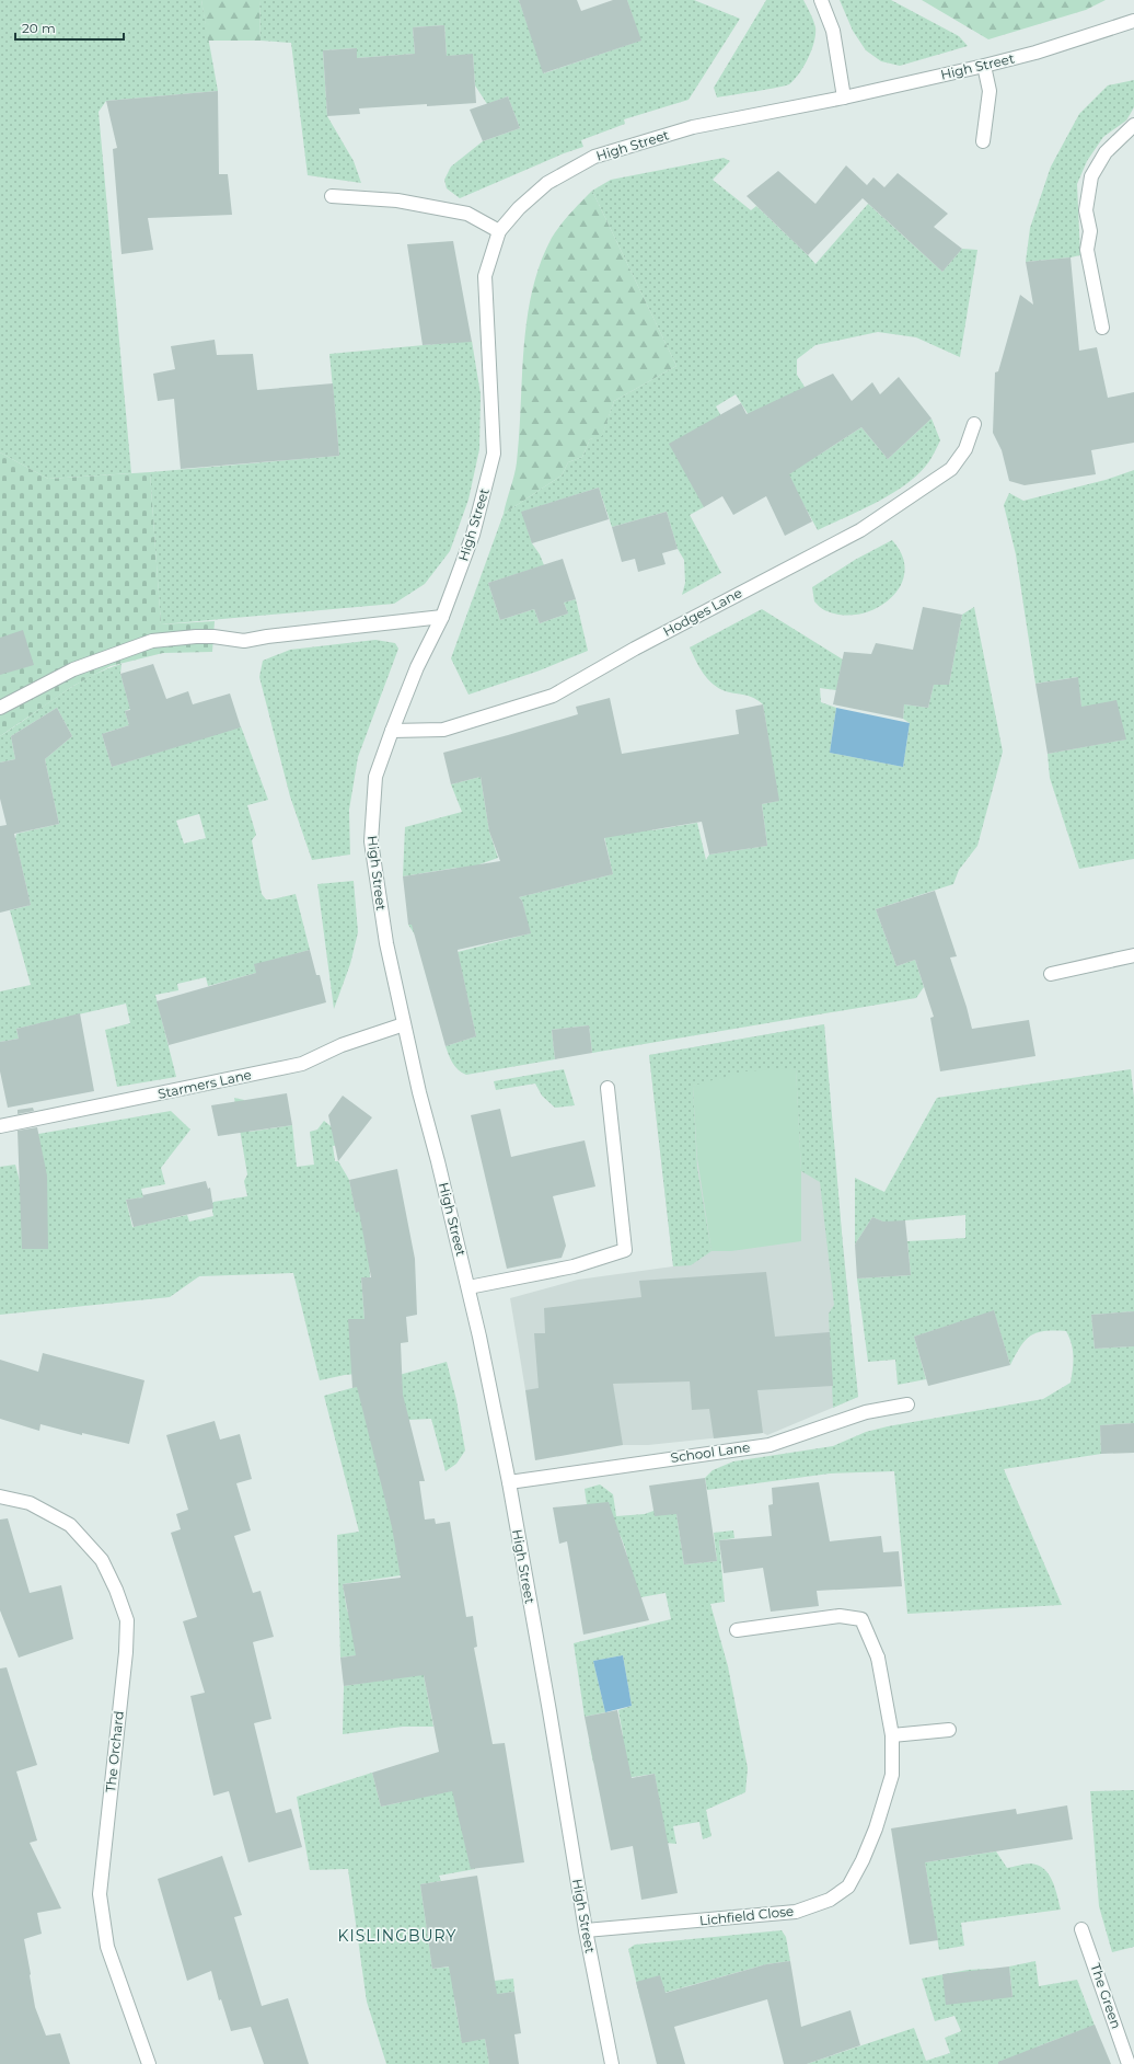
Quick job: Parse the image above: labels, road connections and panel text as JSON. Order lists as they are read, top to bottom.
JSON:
{
  "streets": {
    "street": [
      "High Street",
      "Hodges Lane",
      "Starmers Lane",
      "School Lane",
      "The Orchard",
      "Lichfield Close",
      "The Green"
    ]
  },
  "crossings": [
    ["High Street", "Hodges Lane"],
    ["High Street", "Starmers Lane"],
    ["High Street", "School Lane"],
    ["High Street", "Lichfield Close"]
  ],
  "districts": ["KISLINGBURY"],
  "scale_bar": "20 m"
}
